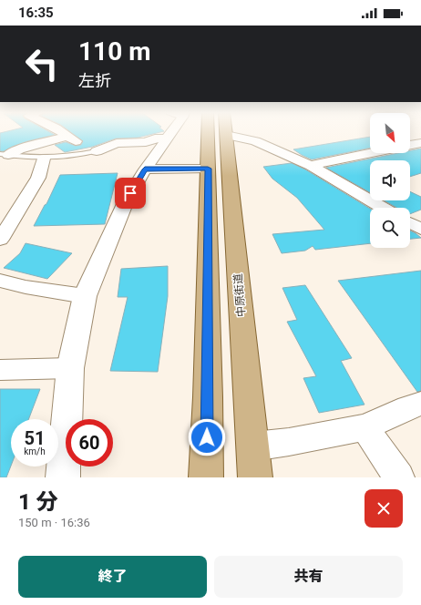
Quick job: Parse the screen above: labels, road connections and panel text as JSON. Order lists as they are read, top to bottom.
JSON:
{
  "streets": {
    "main road": ["中原街道"]
  },
  "north": "bottom right",
  "page": {
    "status": "16:35",
    "turn": ["110 m", "左折"],
    "speed": "51 km/h",
    "limit": "60",
    "heading": ["1 分", "150 m · 16:36"],
    "buttons": ["終了", "共有"]
  }
}
